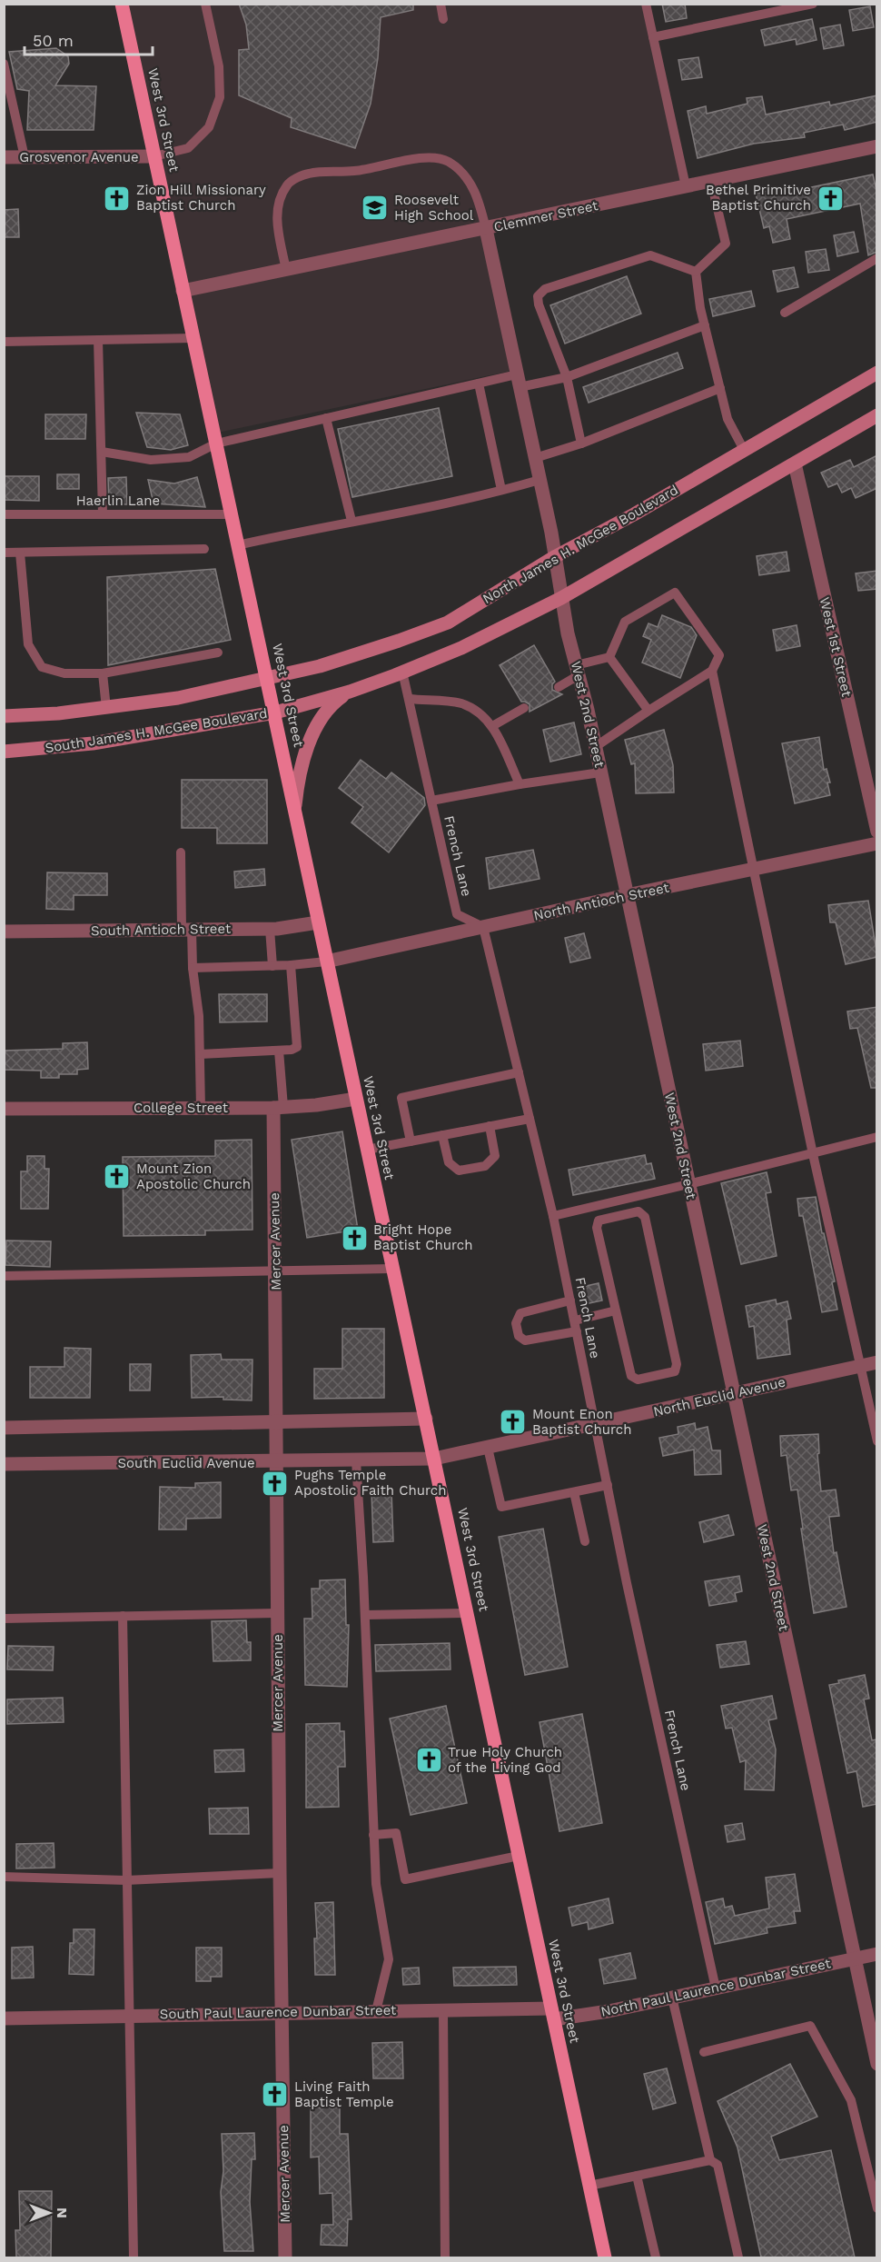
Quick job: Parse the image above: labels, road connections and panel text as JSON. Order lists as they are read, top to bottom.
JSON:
{
  "streets": {
    "main road": ["West 3rd Street", "North James H. McGee Boulevard", "South James H. McGee Boulevard"],
    "street": [
      "Grosvenor Avenue",
      "Clemmer Street",
      "West 1st Street",
      "West 2nd Street",
      "North Antioch Street",
      "South Antioch Street",
      "College Street",
      "Mercer Avenue",
      "North Euclid Avenue",
      "South Euclid Avenue",
      "North Paul Laurence Dunbar Street",
      "South Paul Laurence Dunbar Street"
    ],
    "lane": ["Haerlin Lane", "French Lane"]
  },
  "crossings": [
    ["West 3rd Street", "Grosvenor Avenue"],
    ["West 3rd Street", "Clemmer Street"],
    ["West 3rd Street", "Haerlin Lane"],
    ["West 3rd Street", "North James H. McGee Boulevard"],
    ["West 3rd Street", "South James H. McGee Boulevard"],
    ["West 3rd Street", "North Antioch Street"],
    ["West 3rd Street", "South Antioch Street"],
    ["West 3rd Street", "College Street"],
    ["West 3rd Street", "North Euclid Avenue"],
    ["West 3rd Street", "South Euclid Avenue"],
    ["West 3rd Street", "North Paul Laurence Dunbar Street"],
    ["West 3rd Street", "South Paul Laurence Dunbar Street"],
    ["Clemmer Street", "West 2nd Street"],
    ["North James H. McGee Boulevard", "West 2nd Street"],
    ["West 2nd Street", "North Antioch Street"],
    ["West 2nd Street", "North Euclid Avenue"],
    ["West 2nd Street", "North Paul Laurence Dunbar Street"],
    ["French Lane", "North Antioch Street"],
    ["French Lane", "North Euclid Avenue"],
    ["French Lane", "North Paul Laurence Dunbar Street"],
    ["College Street", "Mercer Avenue"],
    ["Mercer Avenue", "South Euclid Avenue"],
    ["Mercer Avenue", "South Paul Laurence Dunbar Street"],
    ["North Euclid Avenue", "South Euclid Avenue"],
    ["North Paul Laurence Dunbar Street", "South Paul Laurence Dunbar Street"]
  ],
  "places": {
    "church": [
      "Zion Hill Missionary Baptist Church",
      "Bethel Primitive Baptist Church",
      "Mount Zion Apostolic Church",
      "Bright Hope Baptist Church",
      "Mount Enon Baptist Church",
      "Pughs Temple Apostolic Faith Church",
      "True Holy Church of the Living God",
      "Living Faith Baptist Temple"
    ],
    "school or university": ["Roosevelt High School"]
  },
  "scale_bar": "50 m",
  "north": "right"
}
